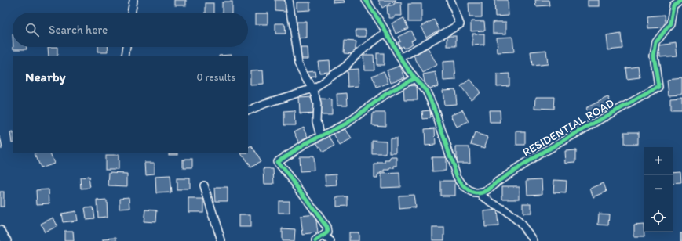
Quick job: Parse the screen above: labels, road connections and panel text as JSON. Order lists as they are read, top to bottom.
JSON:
{
  "streets": {
    "street": ["RESIDENTIAL ROAD"]
  },
  "page": {
    "search": "Search here",
    "heading": ["Nearby", "0 results"],
    "map_buttons": ["+", "−"]
  }
}
